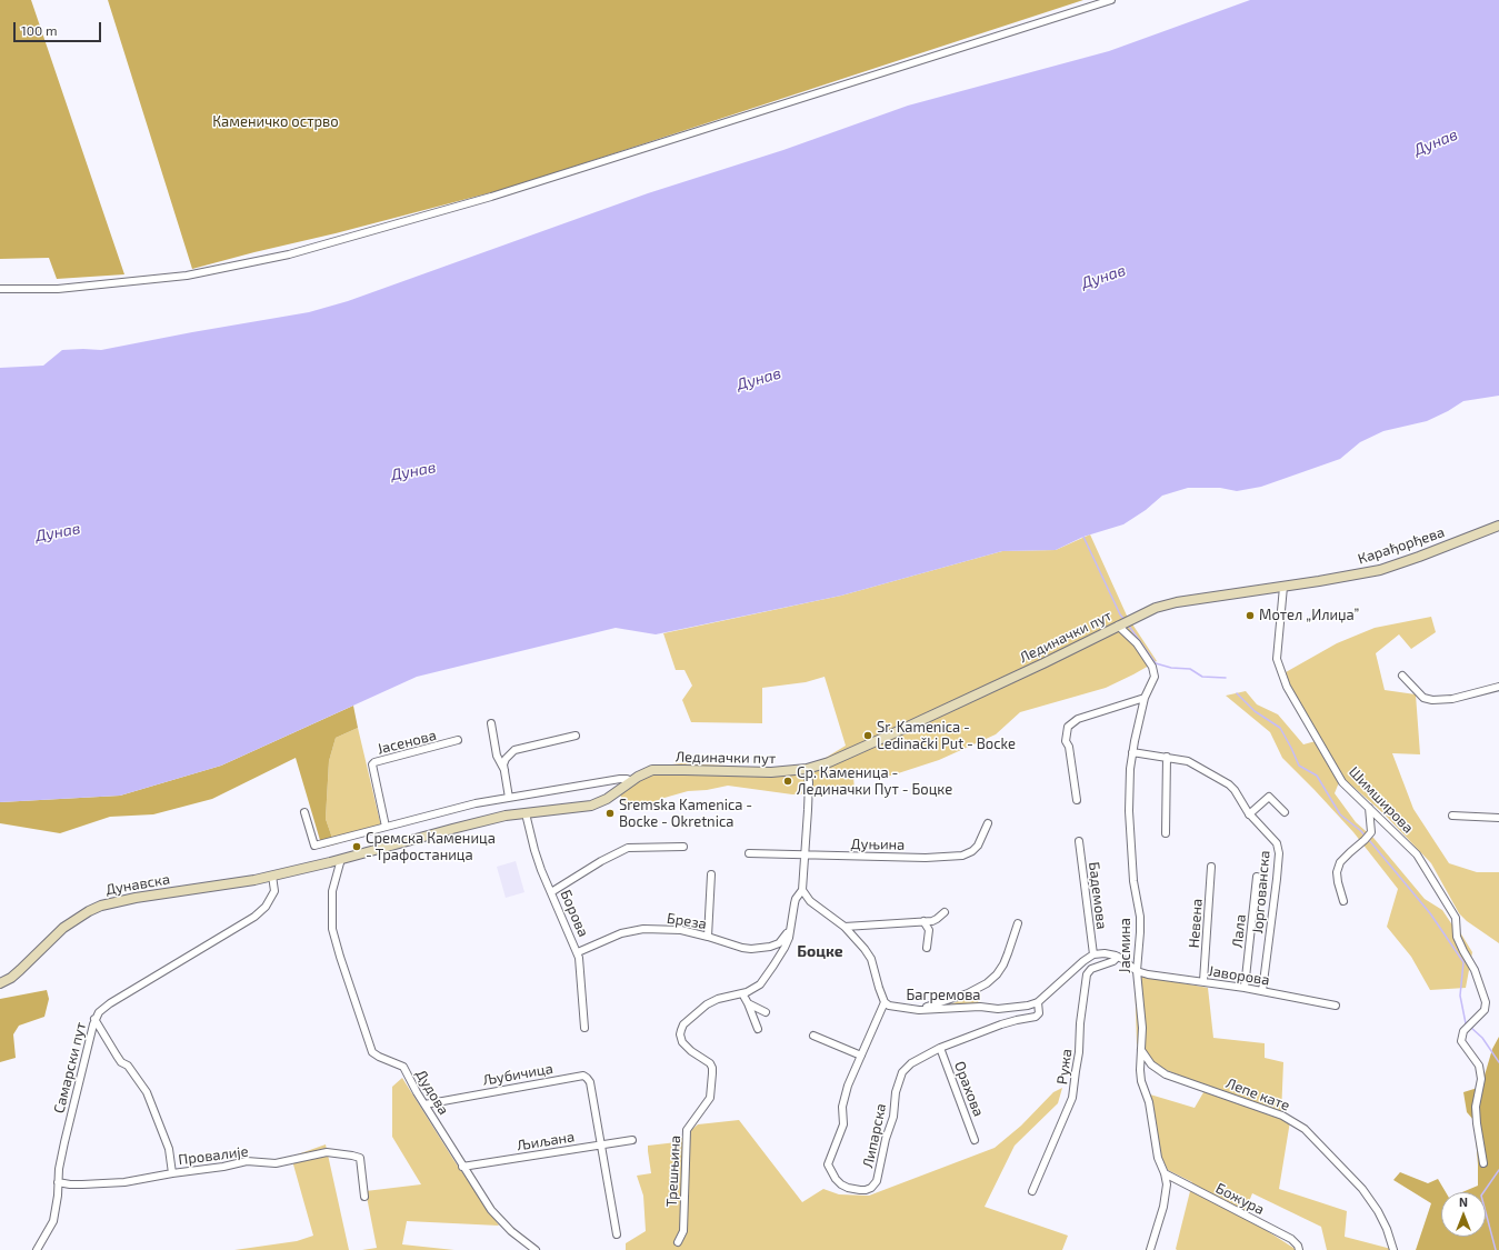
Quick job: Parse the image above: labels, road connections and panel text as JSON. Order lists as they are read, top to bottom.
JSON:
{
  "streets": {
    "main road": ["Карађорђева", "Лединачки пут", "Дунавска"],
    "street": [
      "Јасенова",
      "Шимширова",
      "Дуњина",
      "Јоргованска",
      "Бадемова",
      "Борова",
      "Бреза",
      "Невена",
      "Лала",
      "Јасмина",
      "Јаворова",
      "Багремова",
      "Ружа",
      "Самарски пут",
      "Љубичица",
      "Орахова",
      "Дудова",
      "Лепе кате",
      "Липарска",
      "Љиљана",
      "Провалије",
      "Трешњина",
      "Божура"
    ]
  },
  "crossings": [
    ["Карађорђева", "Лединачки пут"],
    ["Карађорђева", "Шимширова"],
    ["Лединачки пут", "Шимширова"],
    ["Лединачки пут", "Дунавска"],
    ["Лединачки пут", "Борова"],
    ["Лединачки пут", "Јасмина"],
    ["Лединачки пут", "Самарски пут"],
    ["Лединачки пут", "Дудова"],
    ["Јоргованска", "Јасмина"],
    ["Јоргованска", "Јаворова"],
    ["Бадемова", "Багремова"],
    ["Борова", "Бреза"],
    ["Бреза", "Трешњина"],
    ["Невена", "Јаворова"],
    ["Лала", "Јаворова"],
    ["Јасмина", "Јаворова"],
    ["Јасмина", "Лепе кате"],
    ["Јасмина", "Божура"],
    ["Багремова", "Липарска"],
    ["Багремова", "Трешњина"],
    ["Самарски пут", "Провалије"],
    ["Љубичица", "Дудова"],
    ["Љубичица", "Љиљана"],
    ["Орахова", "Липарска"],
    ["Дудова", "Љиљана"]
  ],
  "districts": ["Боцке"],
  "water": ["Дунав"],
  "parks": ["Каменичко острво"],
  "places": [
    "Мотел „Илиџа”",
    "Sr. Kamenica - Ledinački Put - Bocke",
    "Ср. Каменица - Лединачки Пут - Боцке",
    "Sremska Kamenica - Bocke - Okretnica",
    "Сремска Каменица - Трафостаница"
  ],
  "scale_bar": "100 m",
  "north": "top"
}
